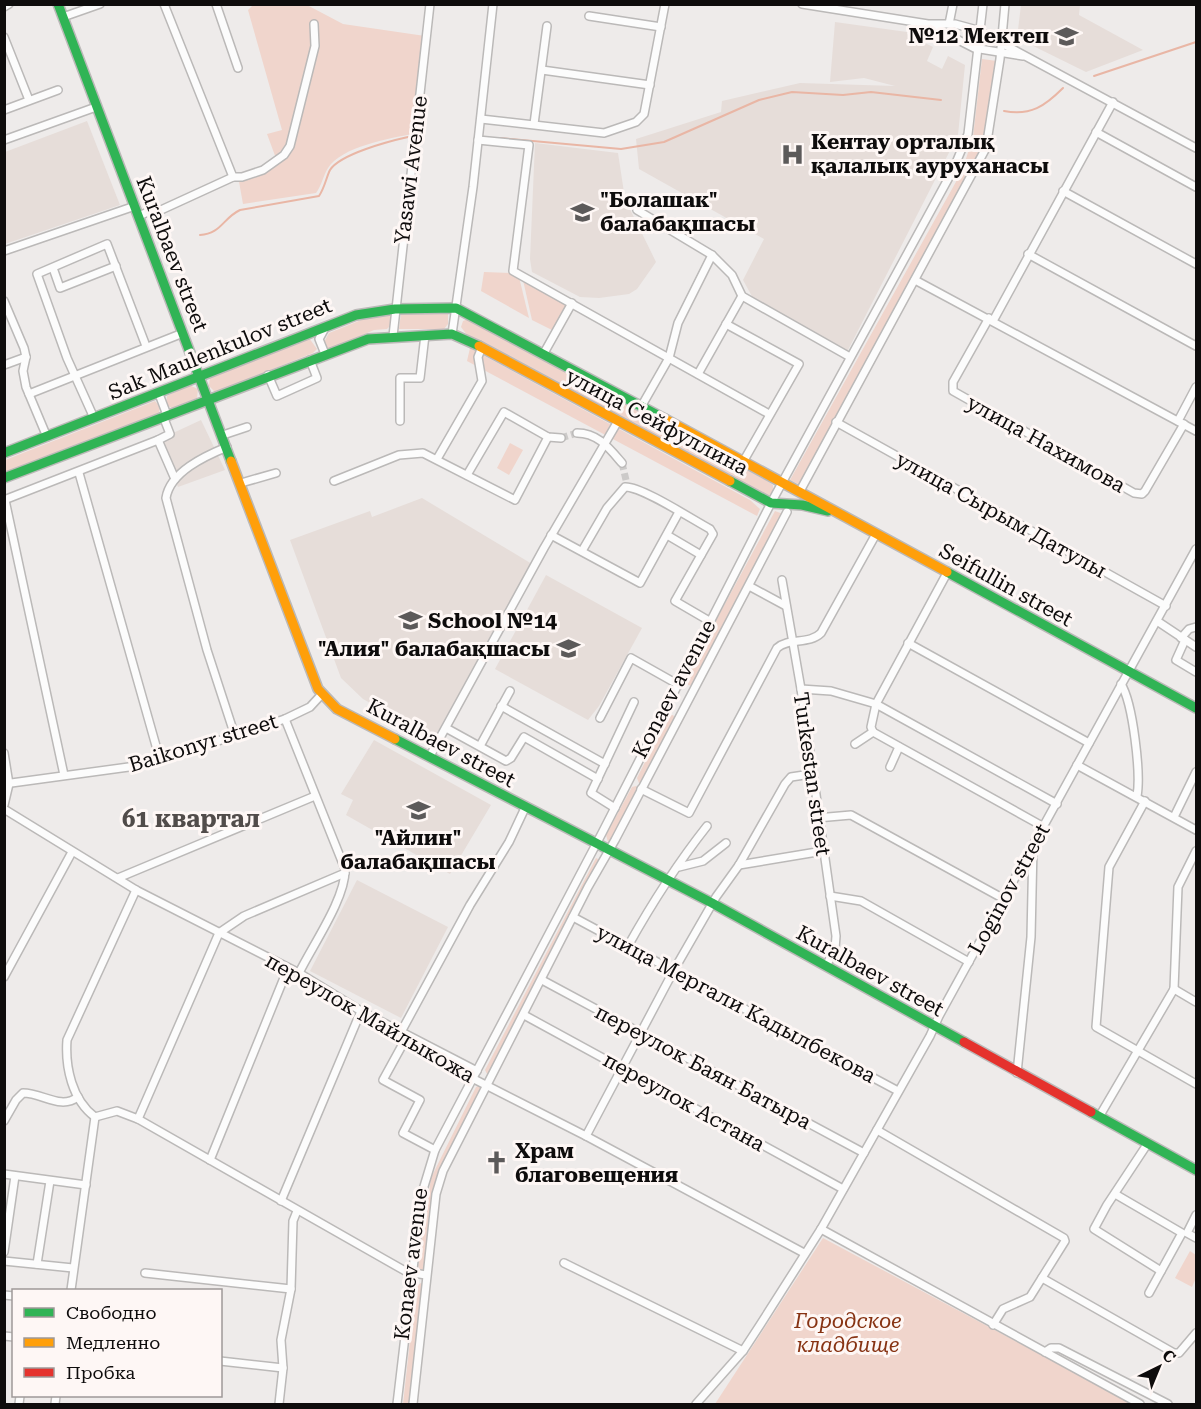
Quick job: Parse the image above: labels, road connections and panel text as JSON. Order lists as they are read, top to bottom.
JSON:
{
  "streets": {
    "main road": [
      "Kuralbaev street",
      "Sak Maulenkulov street",
      "улица Сейфуллина",
      "Seifullin street",
      "Konaev avenue"
    ],
    "street": [
      "Yasawi Avenue",
      "улица Нахимова",
      "улица Сырым Датулы",
      "Baikonyr street",
      "Turkestan street",
      "Loginov street",
      "улица Мергали Кадылбекова",
      "переулок Майлыкожа",
      "переулок Баян Батыра",
      "переулок Астана"
    ]
  },
  "crossings": [
    ["Yasawi Avenue", "Sak Maulenkulov street"],
    ["Kuralbaev street", "Sak Maulenkulov street"],
    ["Kuralbaev street", "Konaev avenue"],
    ["Kuralbaev street", "Baikonyr street"],
    ["Kuralbaev street", "Turkestan street"],
    ["Kuralbaev street", "Loginov street"],
    ["Sak Maulenkulov street", "улица Сейфуллина"],
    ["улица Сейфуллина", "Seifullin street"],
    ["улица Сейфуллина", "Konaev avenue"],
    ["улица Сырым Датулы", "Konaev avenue"],
    ["улица Сырым Датулы", "Loginov street"],
    ["Seifullin street", "Konaev avenue"],
    ["Seifullin street", "Loginov street"],
    ["Konaev avenue", "улица Мергали Кадылбекова"],
    ["Konaev avenue", "переулок Майлыкожа"],
    ["Konaev avenue", "переулок Баян Батыра"],
    ["Konaev avenue", "переулок Астана"],
    ["Loginov street", "улица Мергали Кадылбекова"],
    ["Loginov street", "переулок Майлыкожа"],
    ["Loginov street", "переулок Баян Батыра"],
    ["Loginov street", "переулок Астана"]
  ],
  "districts": ["61 квартал"],
  "parks": ["Городское кладбище"],
  "places": {
    "school or university": [
      "№12 Мектеп",
      "\"Болашак\" балабақшасы",
      "School №14",
      "\"Алия\" балабақшасы",
      "\"Айлин\" балабақшасы"
    ],
    "hospital": ["Кентау орталық қалалық ауруханасы"],
    "church": ["Храм благовещения"]
  },
  "legend": ["Свободно", "Медленно", "Пробка"],
  "north": "top right"
}
